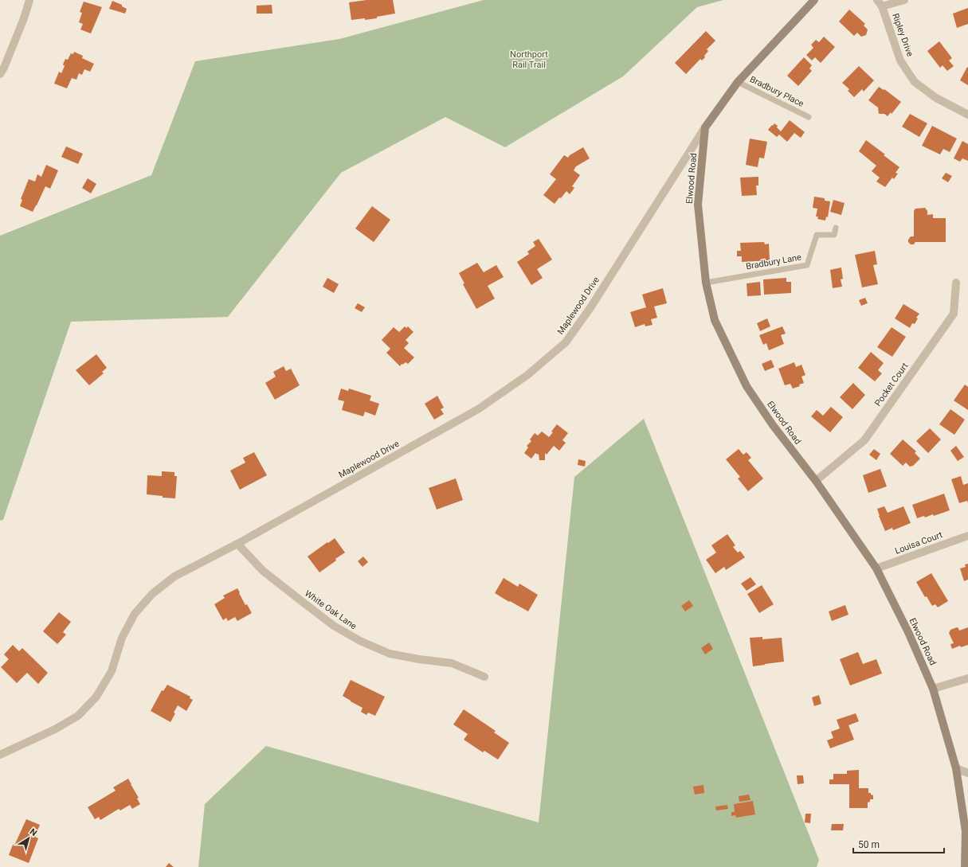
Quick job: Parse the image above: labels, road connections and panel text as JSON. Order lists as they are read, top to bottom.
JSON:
{
  "streets": {
    "main road": ["Elwood Road"],
    "street": [
      "Ripley Drive",
      "Maplewood Drive",
      "Pocket Court",
      "Louisa Court",
      "White Oak Lane"
    ],
    "lane": ["Bradbury Place", "Bradbury Lane"]
  },
  "crossings": [
    ["Elwood Road", "Bradbury Lane"],
    ["Elwood Road", "Maplewood Drive"],
    ["Elwood Road", "Pocket Court"],
    ["Elwood Road", "Louisa Court"],
    ["Maplewood Drive", "White Oak Lane"]
  ],
  "parks": ["Northport Rail Trail"],
  "scale_bar": "50 m",
  "north": "top right"
}
